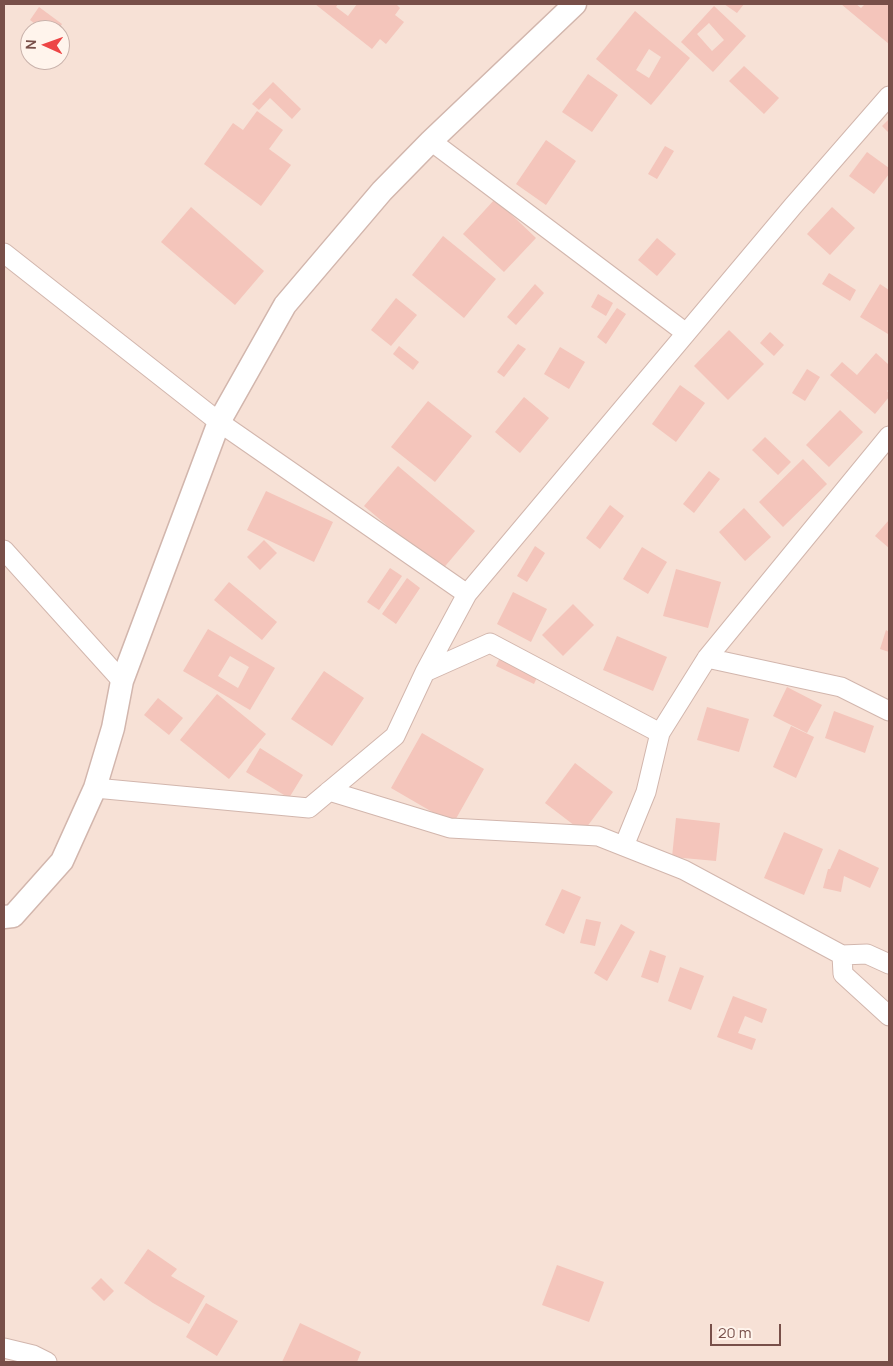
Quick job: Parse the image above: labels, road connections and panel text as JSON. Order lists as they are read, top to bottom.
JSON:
{
  "scale_bar": "20 m",
  "north": "left"
}
